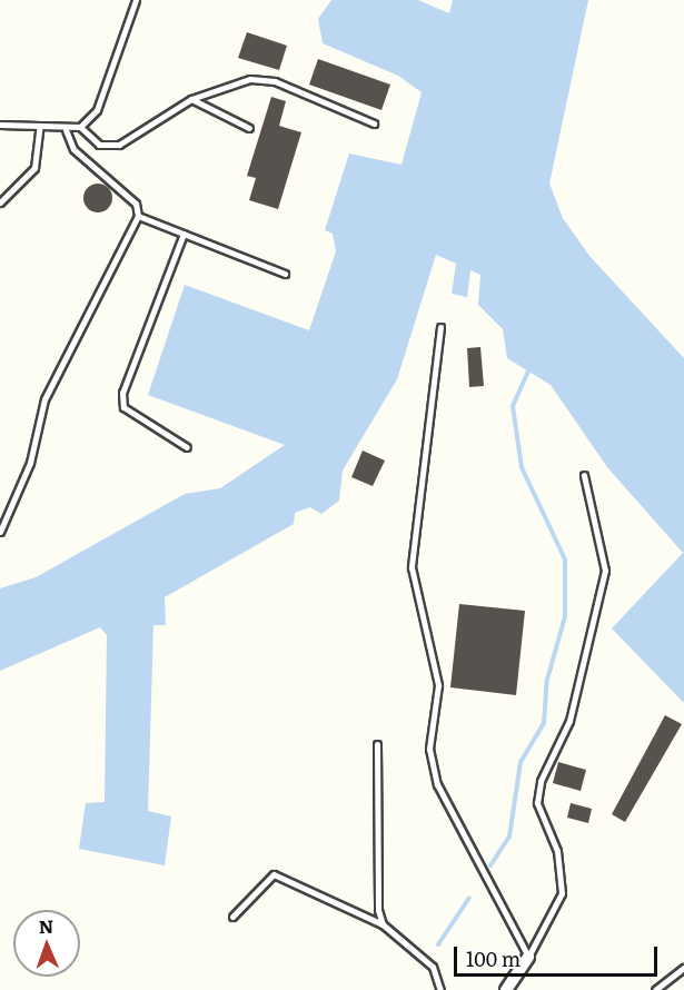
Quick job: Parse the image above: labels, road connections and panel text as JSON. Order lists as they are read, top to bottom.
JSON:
{
  "scale_bar": "100 m",
  "north": "top"
}
